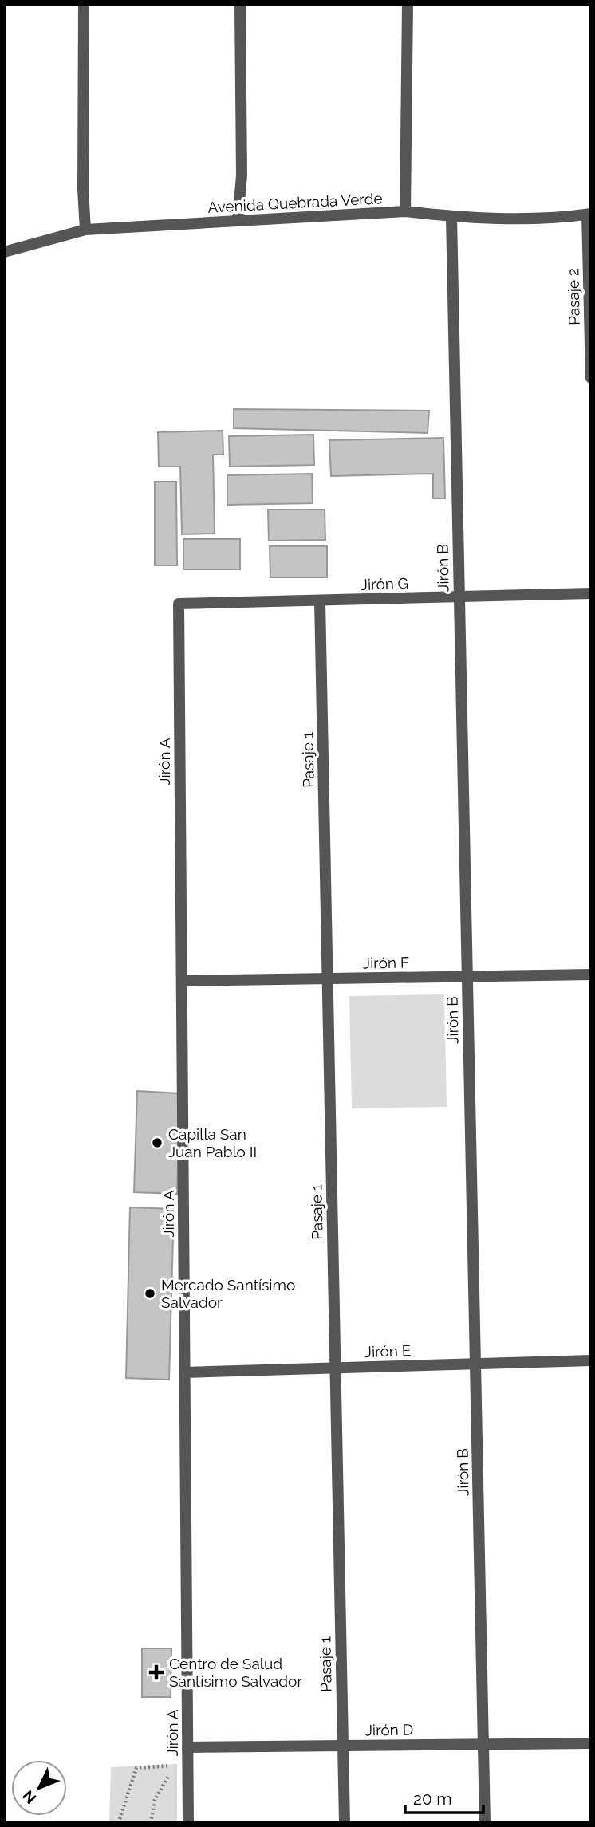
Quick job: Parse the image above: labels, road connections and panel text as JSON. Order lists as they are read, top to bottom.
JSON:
{
  "streets": {
    "street": [
      "Avenida Quebrada Verde",
      "Pasaje 2",
      "Jirón B",
      "Jirón G",
      "Pasaje 1",
      "Jirón A",
      "Jirón F",
      "Jirón E",
      "Jirón D"
    ]
  },
  "crossings": [
    ["Avenida Quebrada Verde", "Pasaje 2"],
    ["Avenida Quebrada Verde", "Jirón B"],
    ["Jirón B", "Jirón G"],
    ["Jirón B", "Jirón F"],
    ["Jirón B", "Jirón E"],
    ["Jirón B", "Jirón D"],
    ["Jirón G", "Pasaje 1"],
    ["Jirón G", "Jirón A"],
    ["Pasaje 1", "Jirón F"],
    ["Pasaje 1", "Jirón E"],
    ["Pasaje 1", "Jirón D"],
    ["Jirón A", "Jirón F"],
    ["Jirón A", "Jirón E"],
    ["Jirón A", "Jirón D"]
  ],
  "places": {
    "other": ["Capilla San Juan Pablo II", "Mercado Santísimo Salvador"],
    "health": ["Centro de Salud Santísimo Salvador"]
  },
  "scale_bar": "20 m",
  "north": "bottom left"
}
